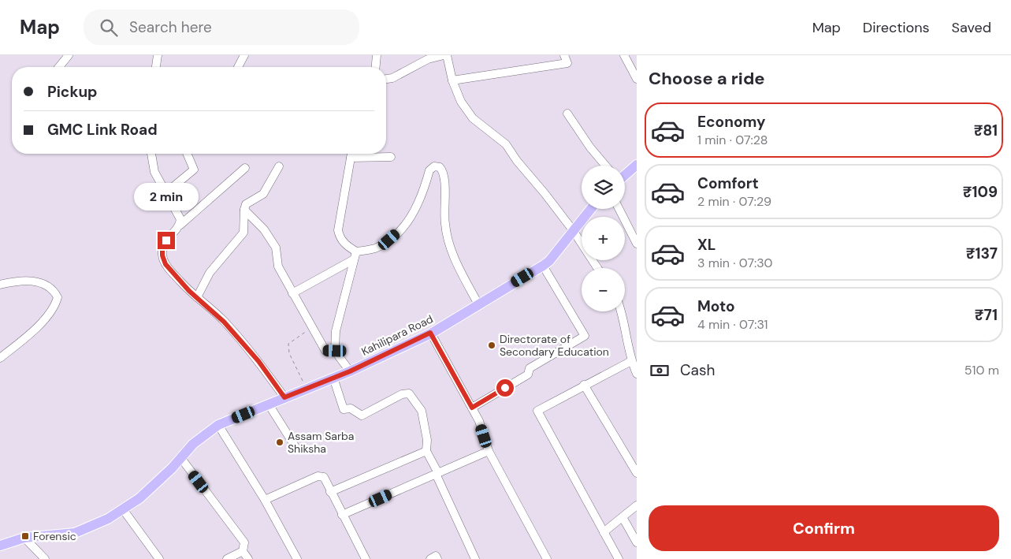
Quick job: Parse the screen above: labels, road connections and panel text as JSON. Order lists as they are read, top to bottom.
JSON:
{
  "streets": {
    "main road": ["Kahilipara Road"]
  },
  "places": {
    "other": ["Directorate of Secondary Education", "Assam Sarba Shiksha"],
    "transit": ["Forensic"]
  },
  "page": {
    "header": "Map",
    "search": "Search here",
    "nav": ["Map", "Directions", "Saved"],
    "heading": "Choose a ride",
    "banner": ["Pickup", "GMC Link Road"],
    "list": [
      {
        "name": "Economy",
        "note": "1 min · 07:28",
        "value": "₹81"
      },
      {
        "name": "Comfort",
        "note": "2 min · 07:29",
        "value": "₹109"
      },
      {
        "name": "XL",
        "note": "3 min · 07:30",
        "value": "₹137"
      },
      {
        "name": "Moto",
        "note": "4 min · 07:31",
        "value": "₹71"
      }
    ],
    "map_buttons": ["+", "−"],
    "bubble": "2 min",
    "pay": ["Cash", "510 m"],
    "buttons": "Confirm"
  }
}
